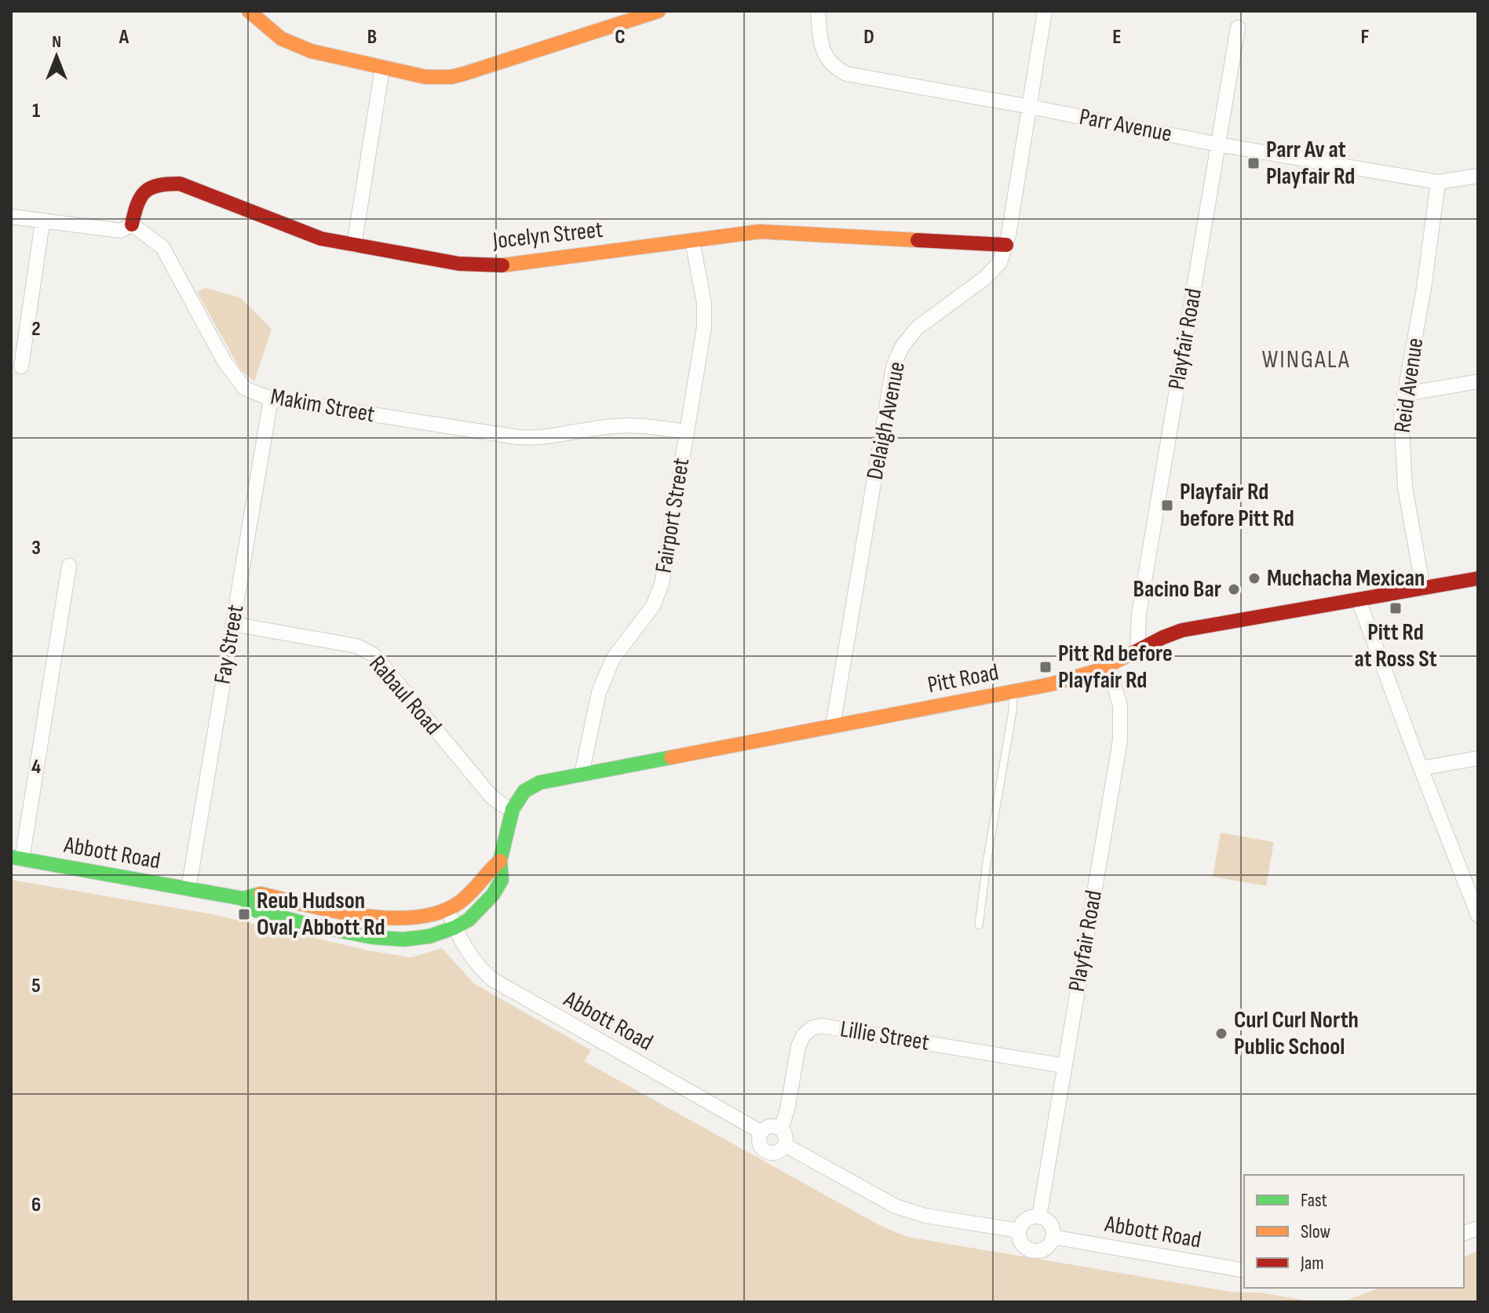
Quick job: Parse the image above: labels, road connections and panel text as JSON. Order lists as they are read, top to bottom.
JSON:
{
  "streets": {
    "main road": ["Jocelyn Street", "Pitt Road", "Abbott Road"],
    "street": [
      "Parr Avenue",
      "Playfair Road",
      "Reid Avenue",
      "Makim Street",
      "Delaigh Avenue",
      "Fairport Street",
      "Fay Street",
      "Rabaul Road",
      "Lillie Street"
    ]
  },
  "crossings": [
    ["Parr Avenue", "Playfair Road"],
    ["Parr Avenue", "Reid Avenue"],
    ["Parr Avenue", "Delaigh Avenue"],
    ["Jocelyn Street", "Makim Street"],
    ["Jocelyn Street", "Delaigh Avenue"],
    ["Jocelyn Street", "Fairport Street"],
    ["Playfair Road", "Pitt Road"],
    ["Playfair Road", "Abbott Road"],
    ["Playfair Road", "Lillie Street"],
    ["Reid Avenue", "Pitt Road"],
    ["Makim Street", "Fairport Street"],
    ["Makim Street", "Fay Street"],
    ["Delaigh Avenue", "Pitt Road"],
    ["Fairport Street", "Pitt Road"],
    ["Fay Street", "Rabaul Road"],
    ["Fay Street", "Abbott Road"],
    ["Pitt Road", "Rabaul Road"],
    ["Pitt Road", "Abbott Road"],
    ["Abbott Road", "Lillie Street"]
  ],
  "districts": ["WINGALA"],
  "places": {
    "transit": [
      "Parr Av at Playfair Rd",
      "Playfair Rd before Pitt Rd",
      "Pitt Rd at Ross St",
      "Pitt Rd before Playfair Rd",
      "Reub Hudson Oval, Abbott Rd"
    ],
    "other": ["Muchacha Mexican", "Bacino Bar", "Curl Curl North Public School"]
  },
  "legend": ["Fast", "Slow", "Jam"],
  "north": "top",
  "grid": {
    "columns": [
      "A",
      "B",
      "C",
      "D",
      "E",
      "F"
    ],
    "rows": [
      "1",
      "2",
      "3",
      "4",
      "5",
      "6"
    ]
  }
}
